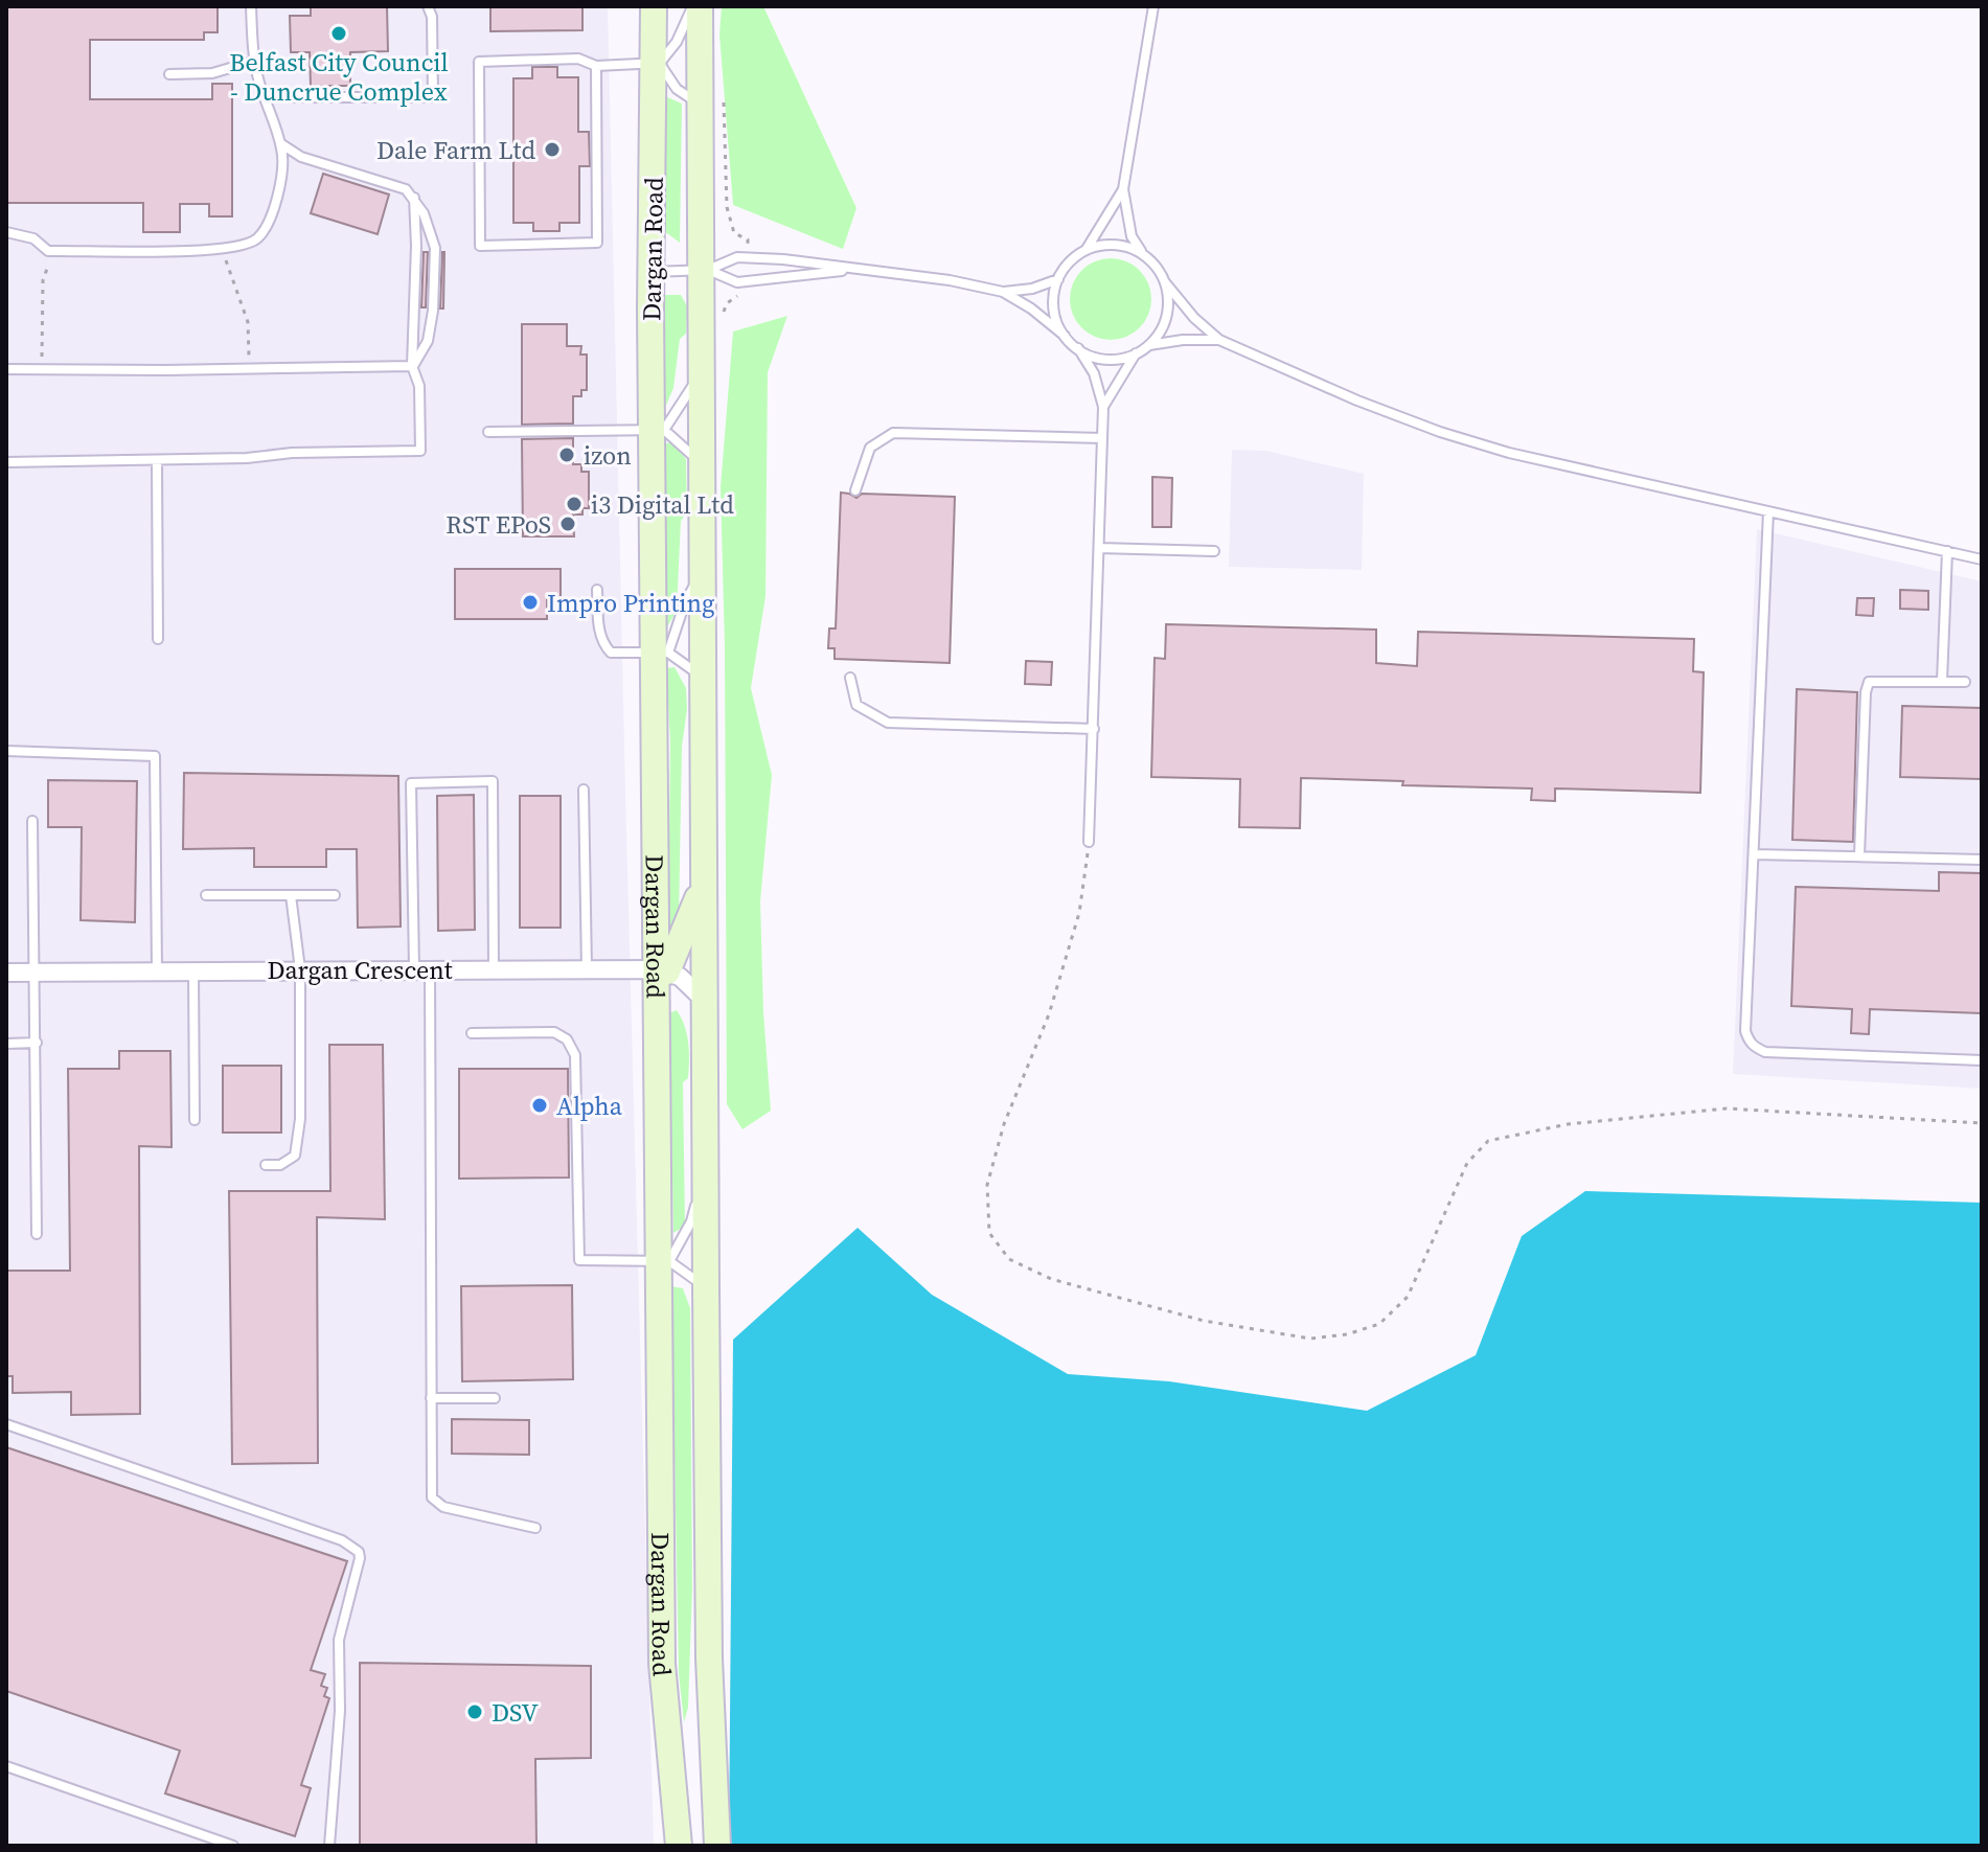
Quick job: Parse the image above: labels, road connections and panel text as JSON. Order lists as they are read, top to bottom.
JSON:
{
  "streets": {
    "street": ["Dargan Road", "Dargan Crescent"]
  },
  "crossings": [
    ["Dargan Road", "Dargan Crescent"]
  ],
  "places": [
    "Belfast City Council - Duncrue Complex",
    "Dale Farm Ltd",
    "izon",
    "i3 Digital Ltd",
    "RST EPoS",
    "Impro Printing",
    "Alpha",
    "DSV"
  ]
}
